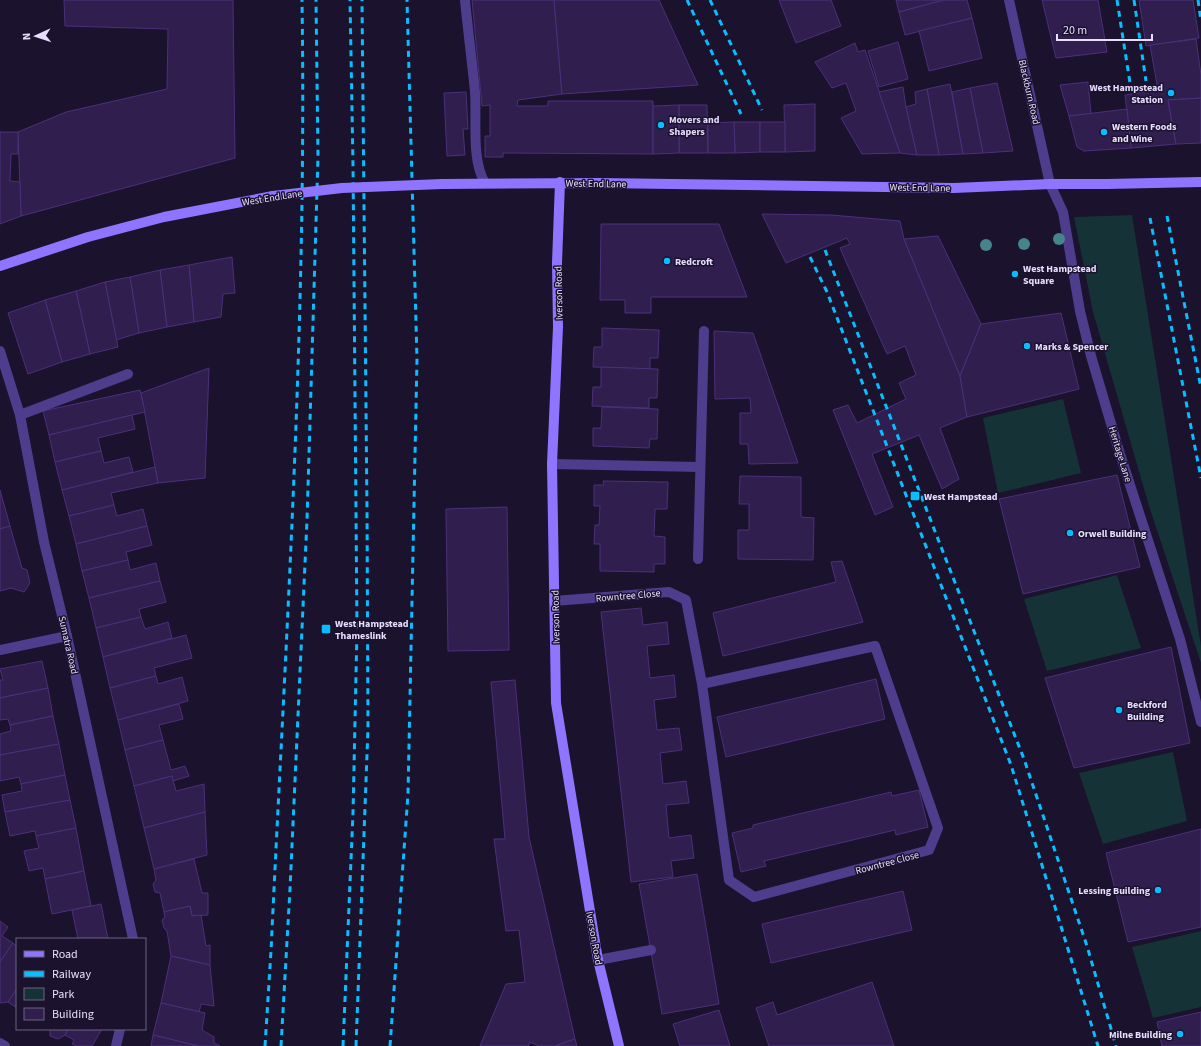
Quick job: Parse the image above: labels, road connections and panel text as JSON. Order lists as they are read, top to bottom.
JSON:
{
  "streets": {
    "main road": ["West End Lane", "Iverson Road"],
    "street": [
      "Blackburn Road",
      "Heritage Lane",
      "Rowntree Close",
      "Sumatra Road"
    ]
  },
  "crossings": [
    ["Blackburn Road", "West End Lane"],
    ["Blackburn Road", "Heritage Lane"],
    ["West End Lane", "Iverson Road"],
    ["West End Lane", "Heritage Lane"],
    ["Iverson Road", "Rowntree Close"]
  ],
  "places": {
    "other": [
      "West Hampstead Station",
      "Movers and Shapers",
      "Western Foods and Wine",
      "Redcroft",
      "West Hampstead Square",
      "Marks & Spencer",
      "Orwell Building",
      "Beckford Building",
      "Lessing Building",
      "Milne Building"
    ],
    "transit": ["West Hampstead", "West Hampstead Thameslink"]
  },
  "legend": [
    "Road",
    "Railway",
    "Park",
    "Building"
  ],
  "scale_bar": "20 m",
  "north": "left"
}
